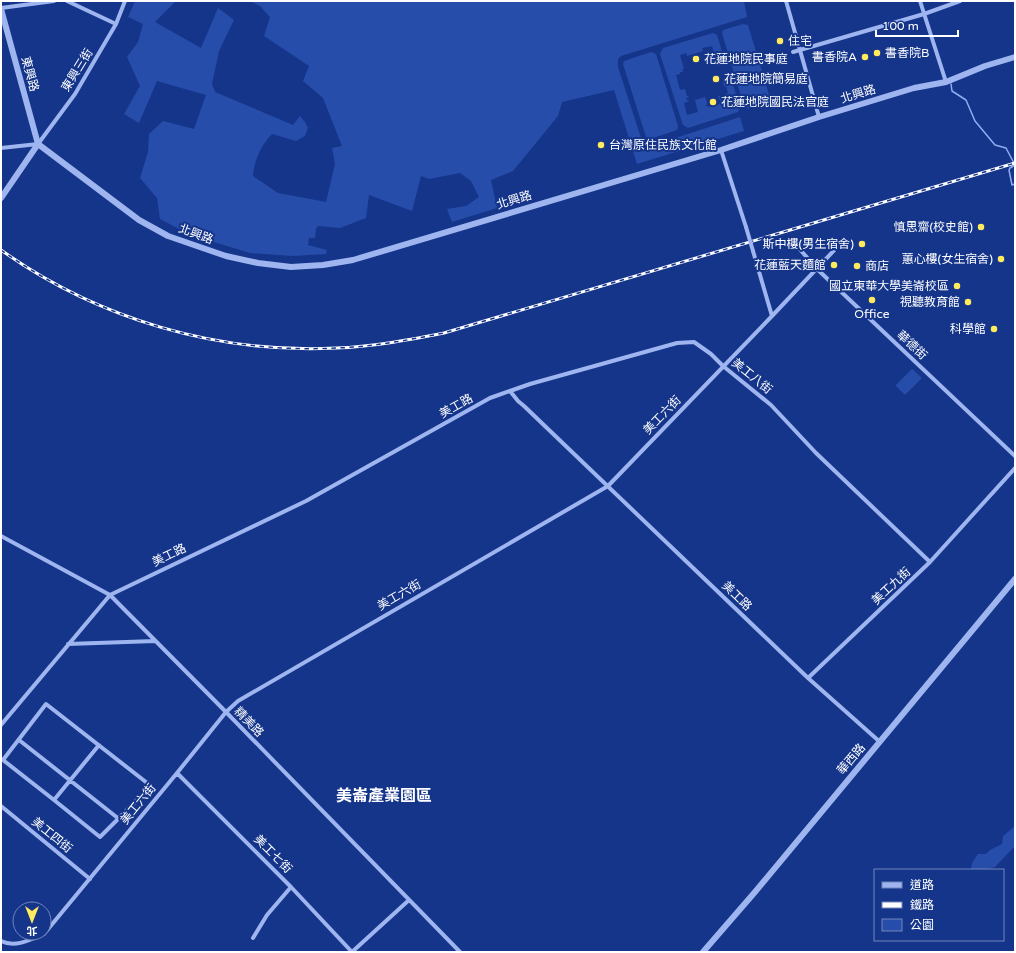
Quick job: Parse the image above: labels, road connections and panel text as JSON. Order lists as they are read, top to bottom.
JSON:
{
  "streets": {
    "street": [
      "東興三街",
      "東興路",
      "北興路",
      "華德街",
      "美工八街",
      "美工路",
      "美工六街",
      "美工九街",
      "精美路",
      "華西路",
      "美工四街",
      "美工七街"
    ]
  },
  "crossings": [
    ["東興三街", "東興路"],
    ["東興三街", "北興路"],
    ["東興路", "北興路"],
    ["華德街", "美工六街"],
    ["美工八街", "美工路"],
    ["美工八街", "美工六街"],
    ["美工八街", "美工九街"],
    ["美工路", "美工六街"],
    ["美工路", "美工九街"],
    ["美工路", "精美路"],
    ["美工路", "華西路"],
    ["美工六街", "精美路"],
    ["美工六街", "美工四街"],
    ["美工六街", "美工七街"]
  ],
  "districts": ["美崙產業園區"],
  "places": [
    "住宅",
    "書香院B",
    "書香院A",
    "花蓮地院民事庭",
    "花蓮地院簡易庭",
    "花蓮地院國民法官庭",
    "台灣原住民族文化館",
    "慎思齋(校史館)",
    "斯中樓(男生宿舍)",
    "蕙心樓(女生宿舍)",
    "花蓮藍天麵館",
    "商店",
    "國立東華大學美崙校區",
    "Office",
    "視聽教育館",
    "科學館"
  ],
  "legend": ["道路", "鐵路", "公園"],
  "scale_bar": "100 m",
  "north": "bottom"
}
